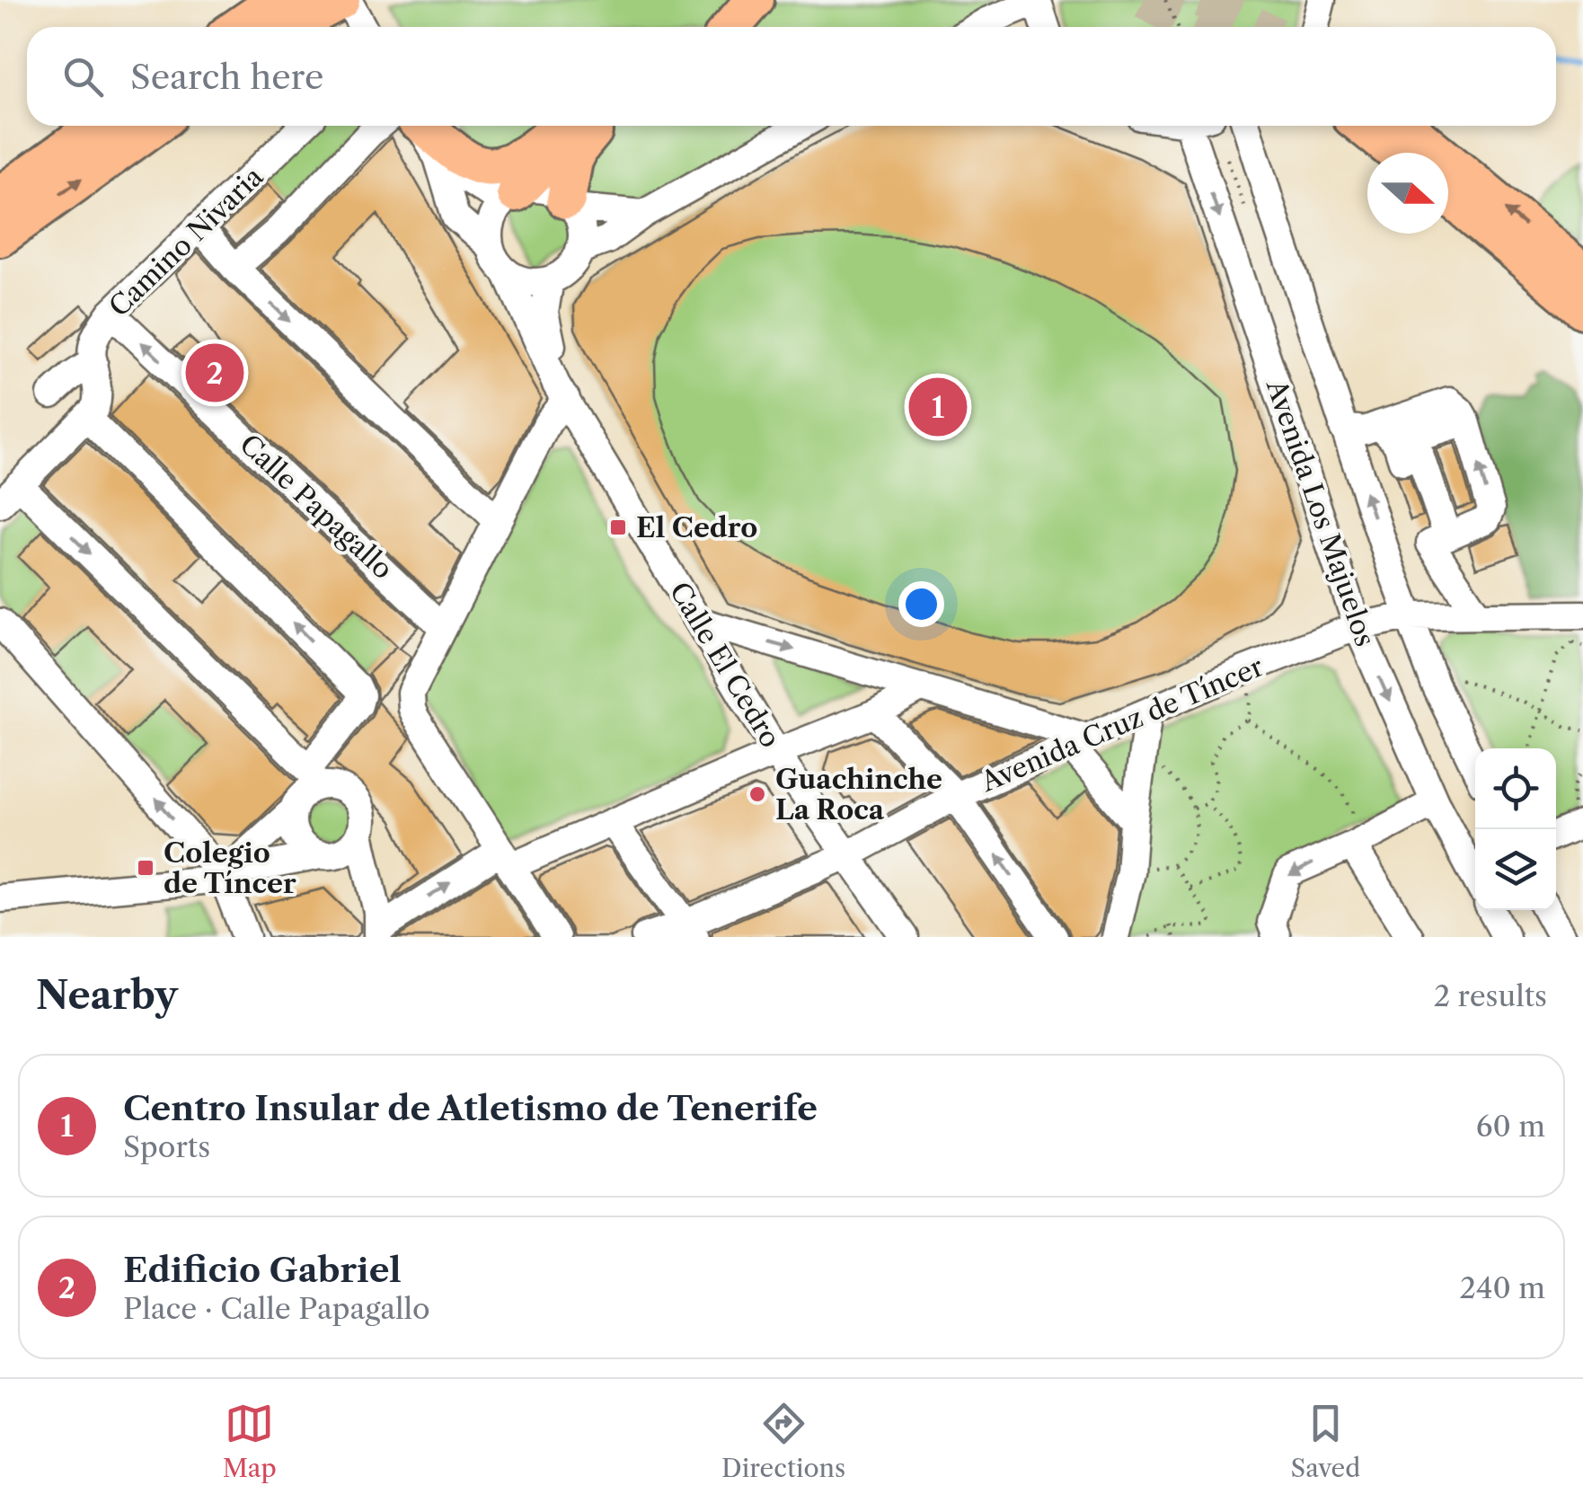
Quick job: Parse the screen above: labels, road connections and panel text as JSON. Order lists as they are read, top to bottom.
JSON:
{
  "streets": {
    "street": [
      "Camino Nivaria",
      "Calle Papagallo",
      "Avenida Los Majuelos",
      "Calle El Cedro",
      "Avenida Cruz de Tíncer"
    ]
  },
  "crossings": [
    ["Camino Nivaria", "Calle Papagallo"],
    ["Avenida Los Majuelos", "Avenida Cruz de Tíncer"],
    ["Calle El Cedro", "Avenida Cruz de Tíncer"]
  ],
  "places": {
    "transit": ["El Cedro", "Colegio de Tíncer"],
    "other": ["Guachinche La Roca"]
  },
  "north": "right",
  "page": {
    "search": "Search here",
    "pins": ["2", "1"],
    "heading": ["Nearby", "2 results"],
    "list": [
      {
        "mark": "1",
        "name": "Centro Insular de Atletismo de Tenerife",
        "note": "Sports",
        "value": "60 m"
      },
      {
        "mark": "2",
        "name": "Edificio Gabriel",
        "note": "Place · Calle Papagallo",
        "value": "240 m"
      }
    ],
    "nav": ["Map", "Directions", "Saved"]
  }
}
